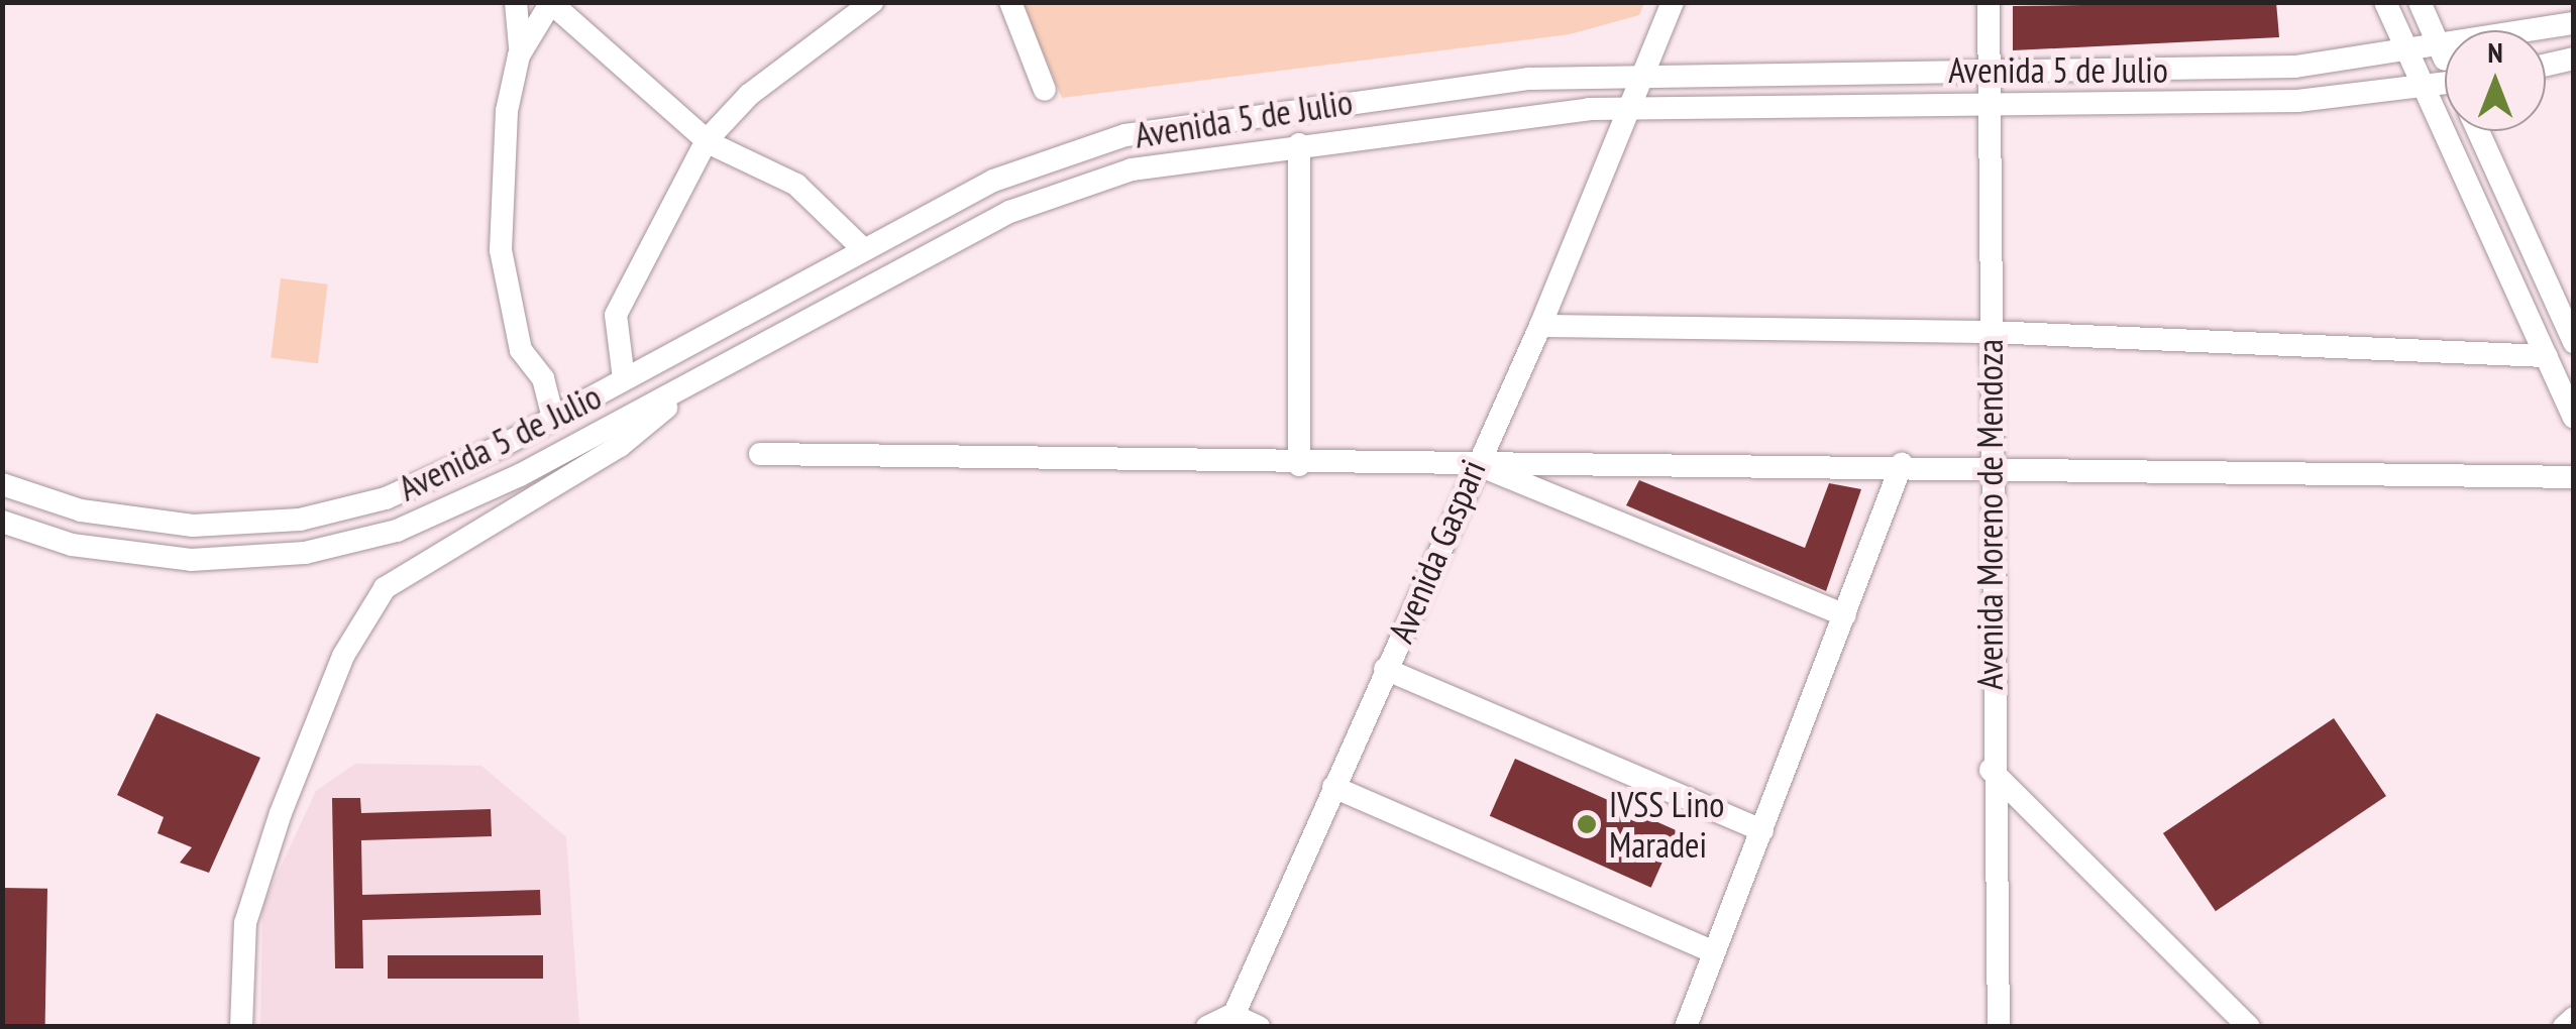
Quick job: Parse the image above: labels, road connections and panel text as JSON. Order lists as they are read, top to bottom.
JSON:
{
  "streets": {
    "street": ["Avenida 5 de Julio", "Avenida Moreno de Mendoza", "Avenida Gaspari"]
  },
  "crossings": [
    ["Avenida 5 de Julio", "Avenida Moreno de Mendoza"],
    ["Avenida 5 de Julio", "Avenida Gaspari"]
  ],
  "places": ["IVSS Lino Maradei"],
  "north": "top"
}
